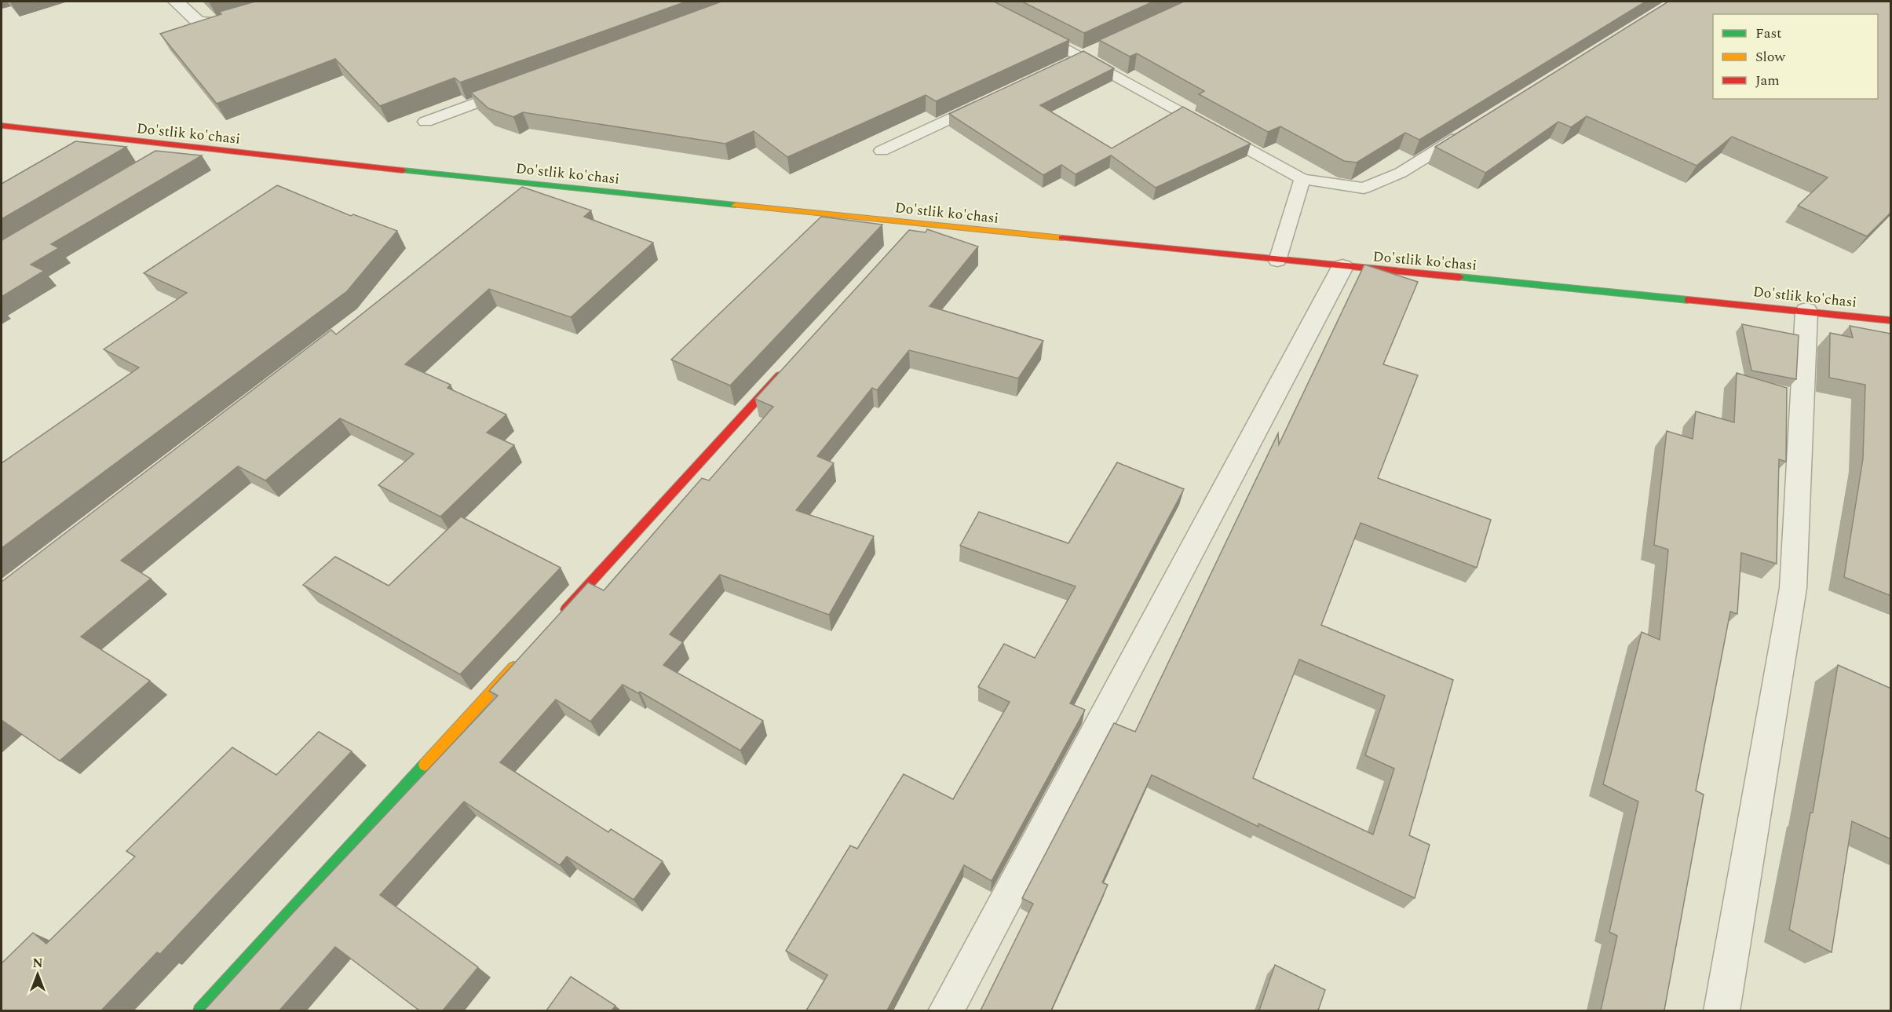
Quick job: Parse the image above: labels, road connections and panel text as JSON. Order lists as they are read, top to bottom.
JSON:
{
  "streets": {
    "street": ["Do'stlik ko'chasi"]
  },
  "legend": ["Fast", "Slow", "Jam"],
  "north": "top"
}
